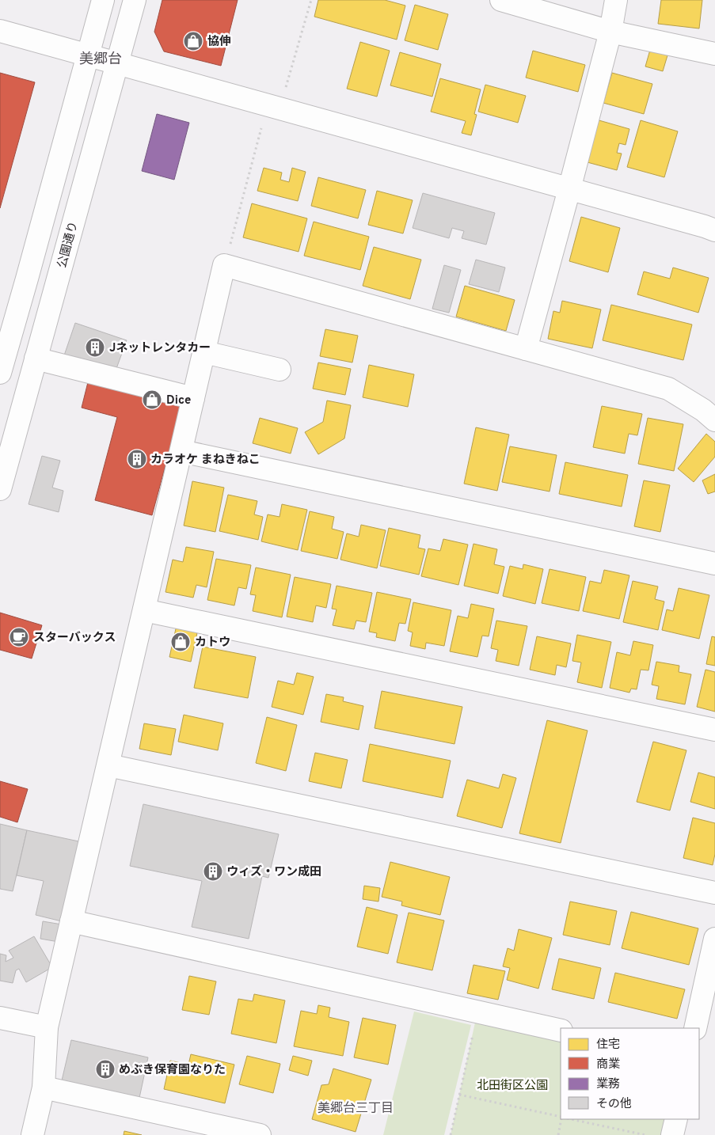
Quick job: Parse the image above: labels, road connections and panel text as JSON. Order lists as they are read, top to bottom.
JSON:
{
  "streets": {
    "street": ["公園通り"]
  },
  "districts": ["美郷台", "美郷台三丁目"],
  "parks": ["北田街区公園"],
  "places": {
    "shop": ["協伸", "Dice", "カトウ"],
    "building": [
      "Jネットレンタカー",
      "カラオケ まねきねこ",
      "ウィズ・ワン成田",
      "めぶき保育園なりた"
    ],
    "cafe": ["スターバックス"]
  },
  "legend": [
    "住宅",
    "商業",
    "業務",
    "その他"
  ]
}
